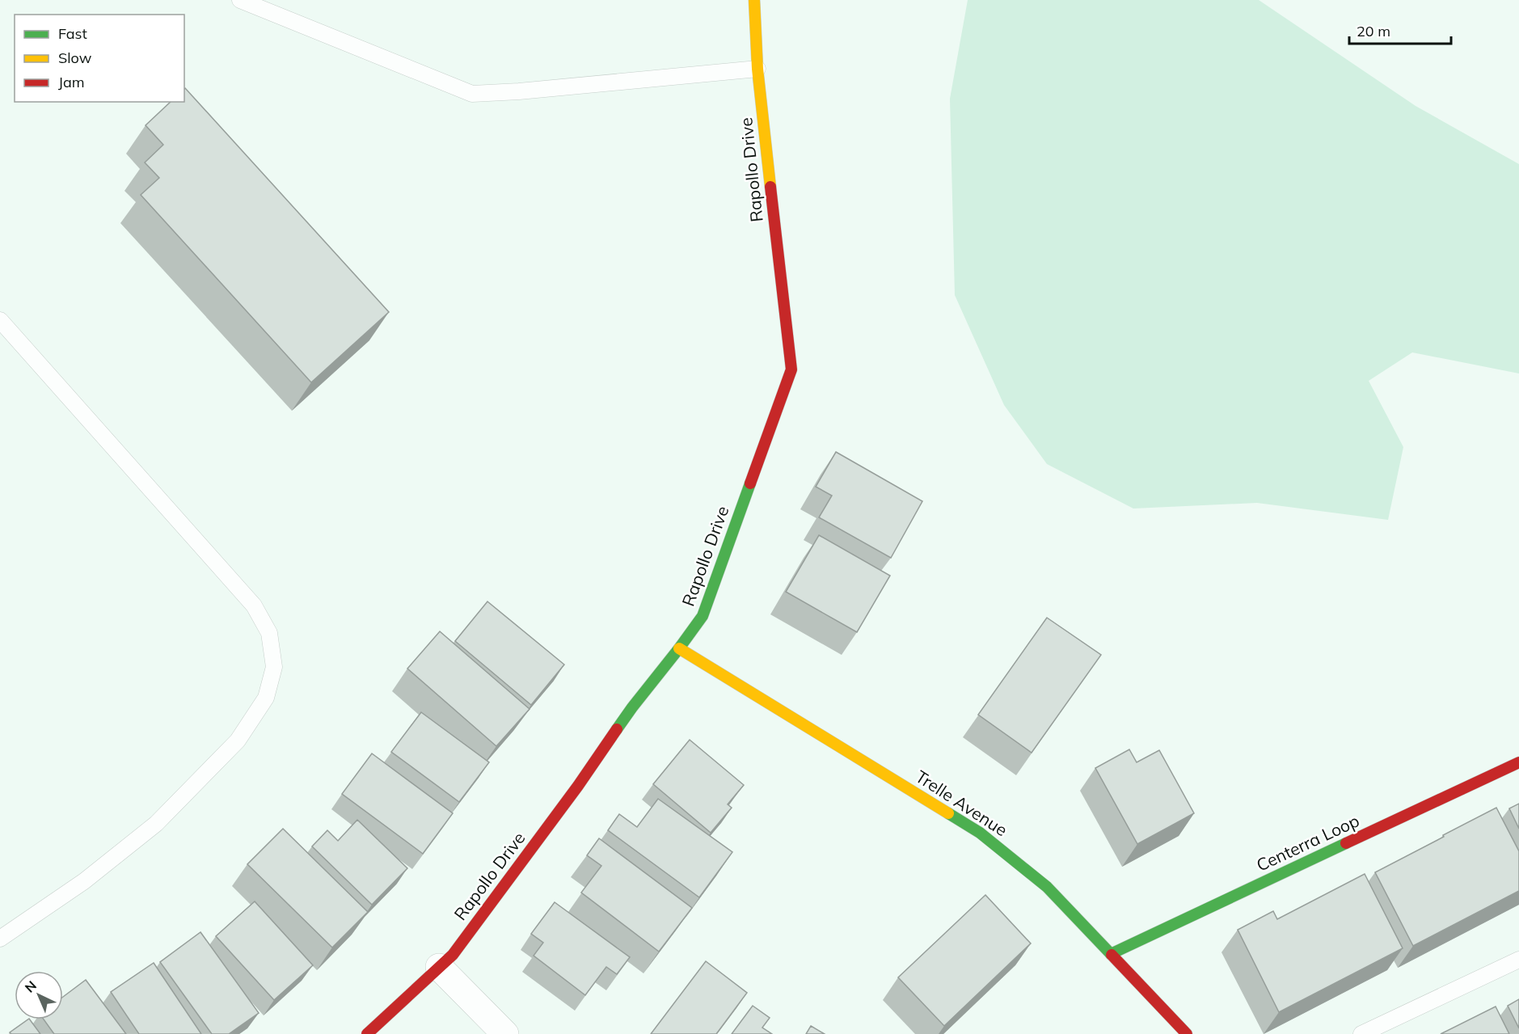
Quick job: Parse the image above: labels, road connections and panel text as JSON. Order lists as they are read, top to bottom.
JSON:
{
  "streets": {
    "street": ["Rapollo Drive", "Trelle Avenue", "Centerra Loop"]
  },
  "crossings": [
    ["Rapollo Drive", "Trelle Avenue"],
    ["Trelle Avenue", "Centerra Loop"]
  ],
  "legend": ["Fast", "Slow", "Jam"],
  "scale_bar": "20 m",
  "north": "top left"
}
